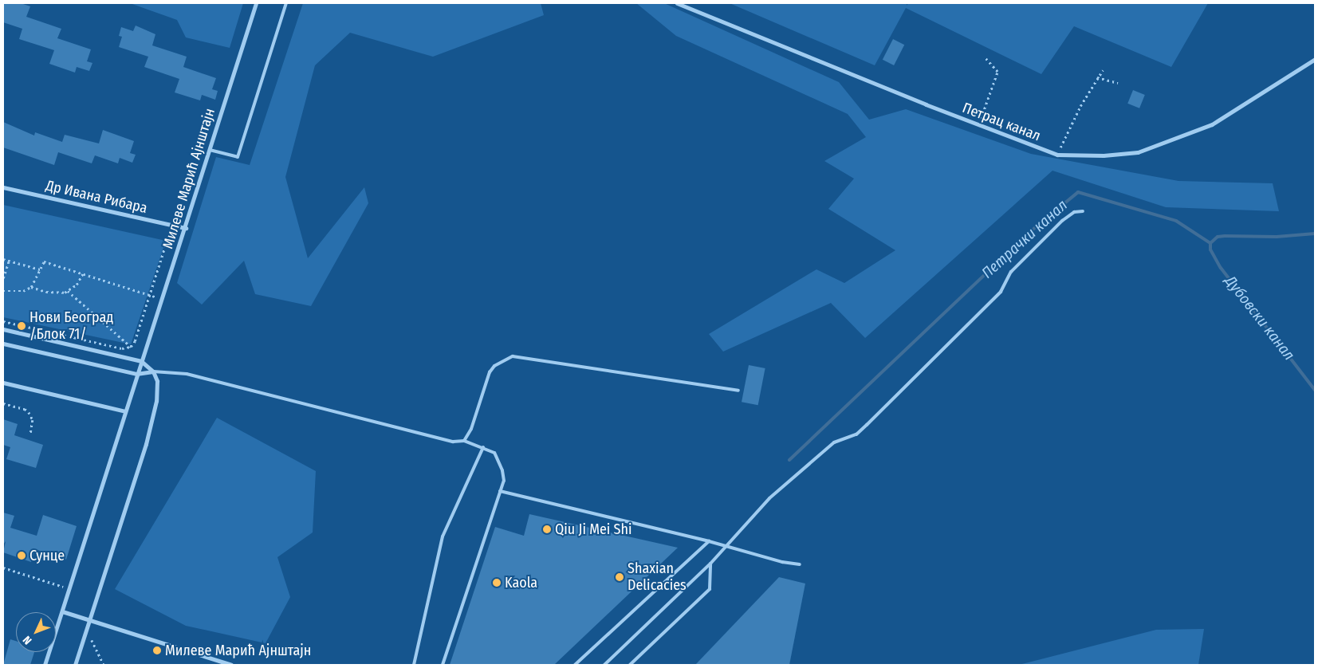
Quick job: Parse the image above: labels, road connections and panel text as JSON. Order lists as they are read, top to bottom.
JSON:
{
  "streets": {
    "street": ["Петрац канал", "Милеве Марић Ајнштајн", "Др Ивана Рибара"]
  },
  "crossings": [
    ["Милеве Марић Ајнштајн", "Др Ивана Рибара"]
  ],
  "water": ["Петрачки канал", "Дубовски канал"],
  "places": [
    "Нови Београд /Блок 71/",
    "Qiu Ji Mei Shi",
    "Сунце",
    "Shaxian Delicacies",
    "Kaola",
    "Милеве Марић Ајнштајн"
  ],
  "north": "bottom left"
}
